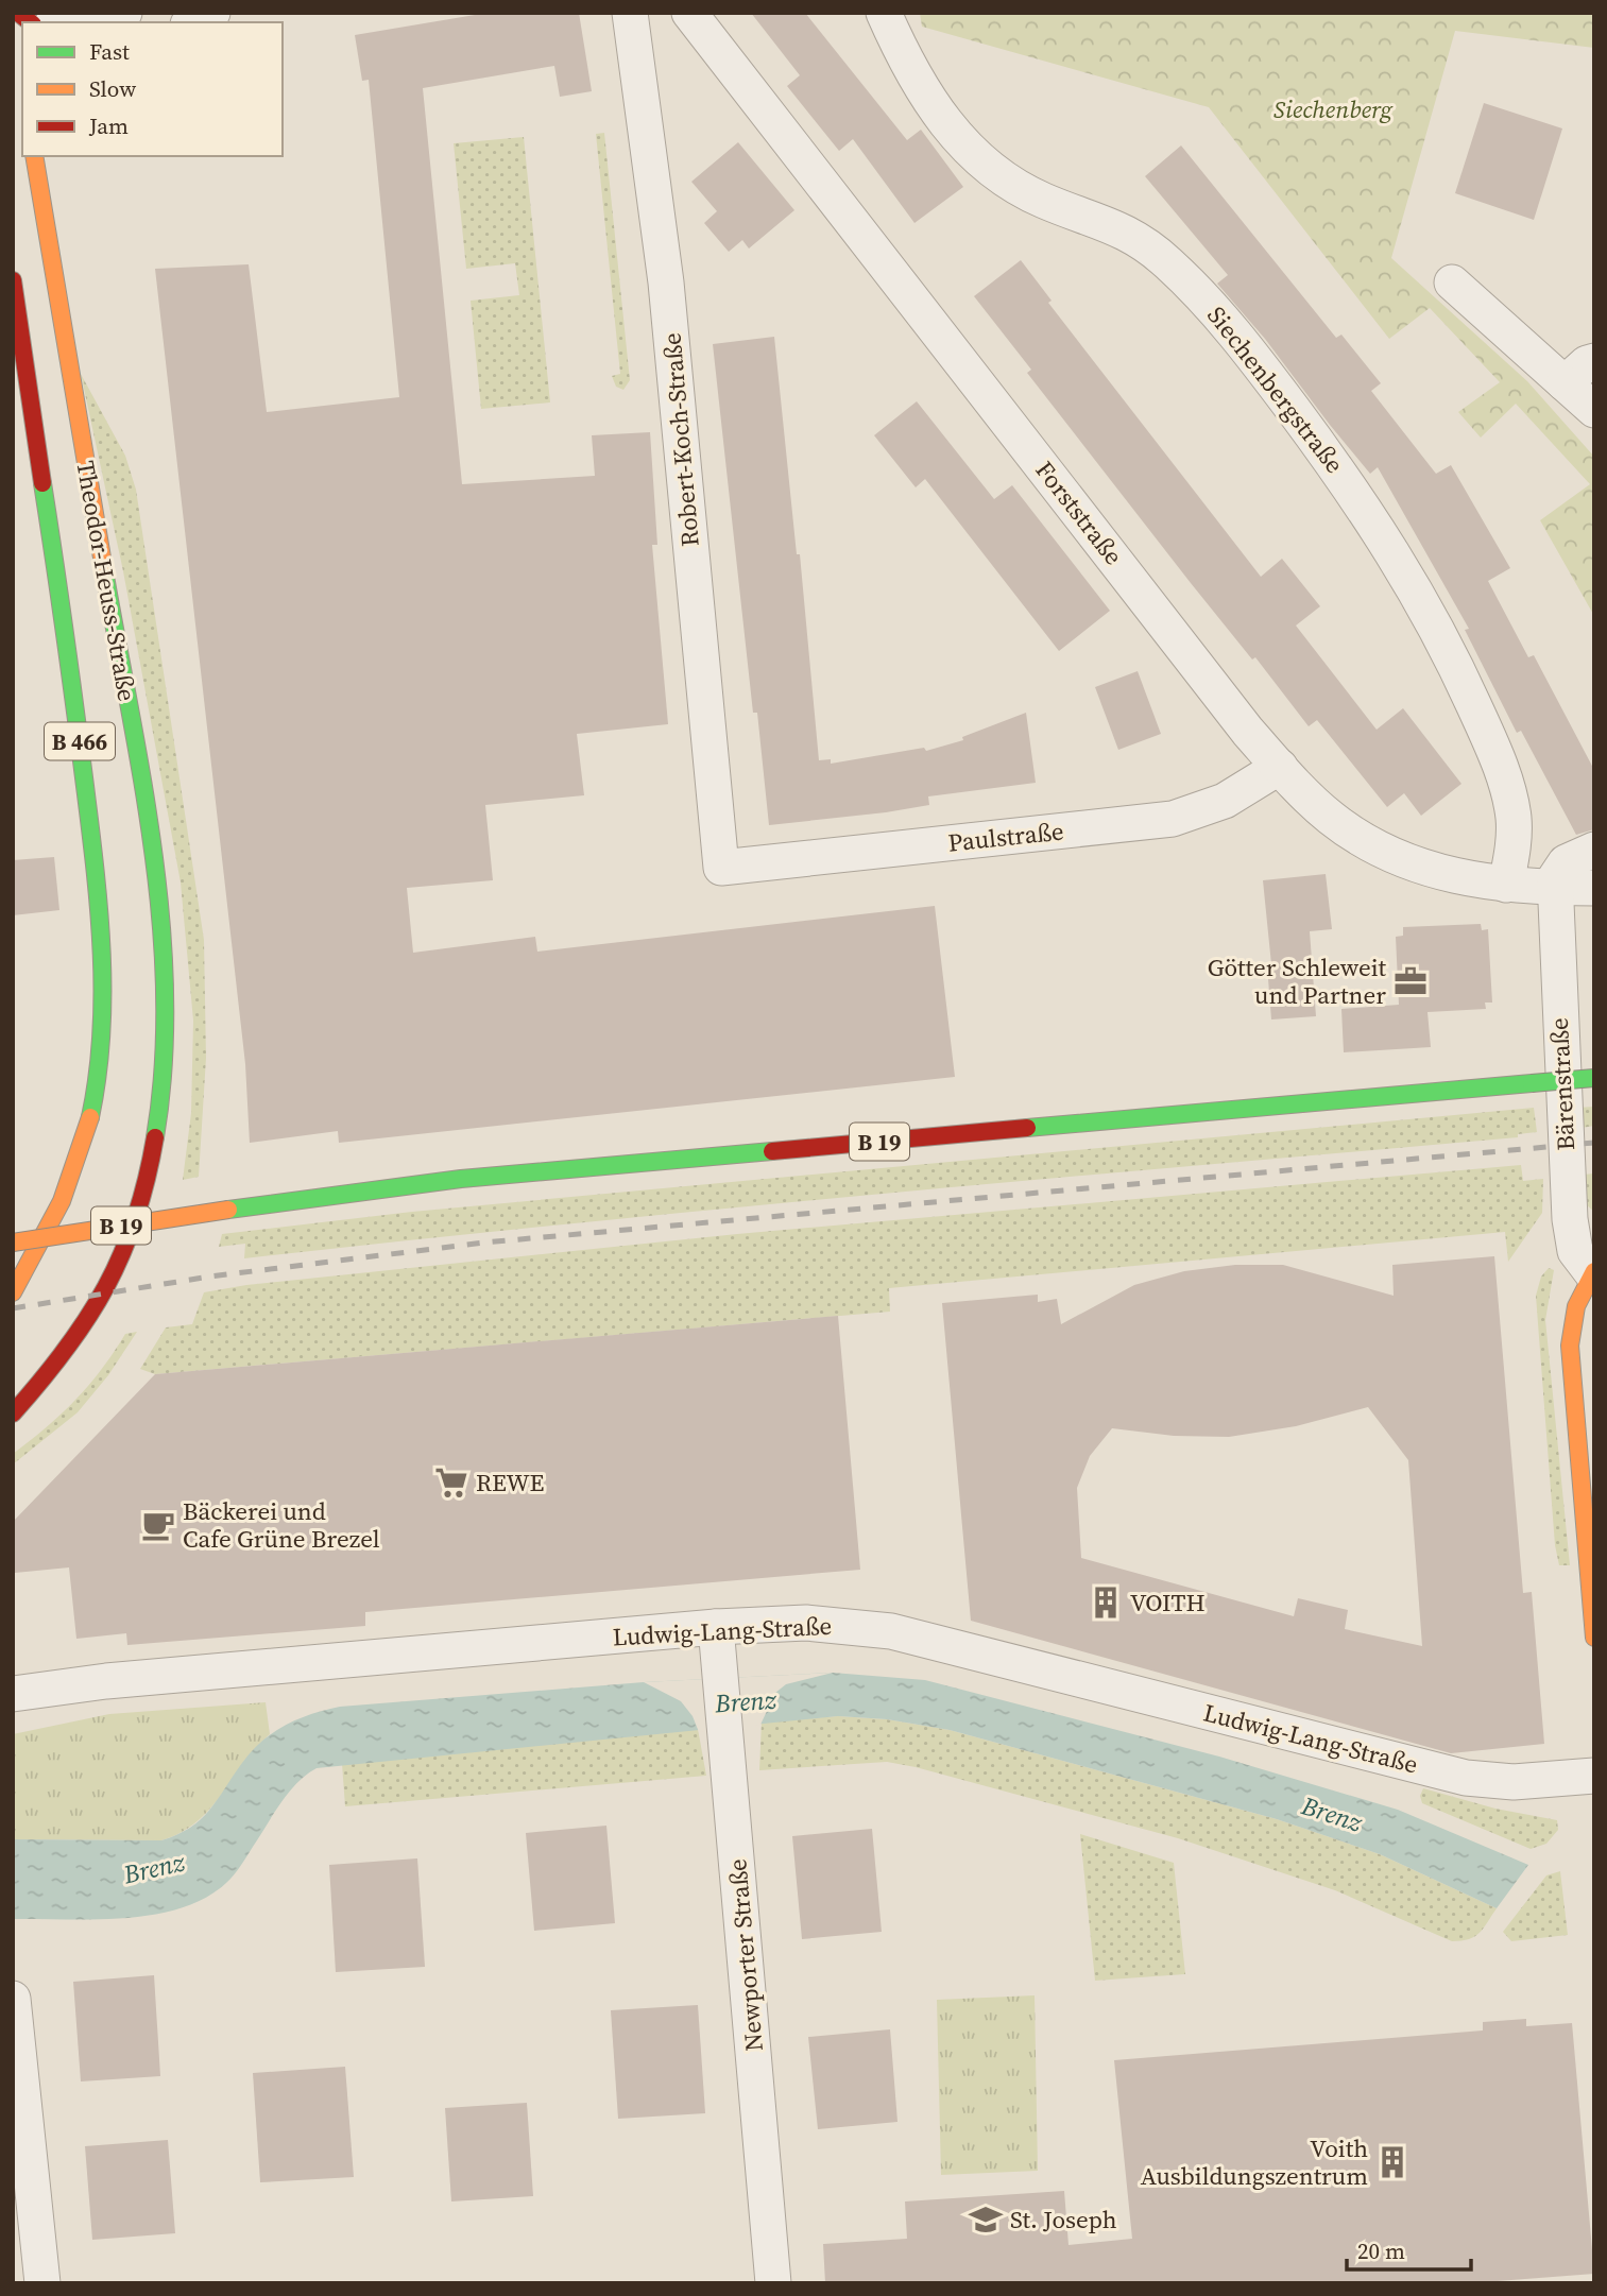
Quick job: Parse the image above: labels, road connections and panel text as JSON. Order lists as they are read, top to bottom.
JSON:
{
  "streets": {
    "main road": ["Theodor-Heuss-Straße", "B 466", "B 19"],
    "street": [
      "Siechenbergstraße",
      "Robert-Koch-Straße",
      "Forststraße",
      "Paulstraße",
      "Bärenstraße",
      "Ludwig-Lang-Straße",
      "Newporter Straße"
    ]
  },
  "crossings": [
    ["Siechenbergstraße", "Forststraße"],
    ["Robert-Koch-Straße", "Paulstraße"],
    ["Forststraße", "Paulstraße"],
    ["Forststraße", "Bärenstraße"],
    ["Ludwig-Lang-Straße", "Newporter Straße"]
  ],
  "water": ["Brenz"],
  "parks": ["Siechenberg"],
  "places": {
    "office": ["Götter Schleweit und Partner"],
    "supermarket": ["REWE"],
    "cafe": ["Bäckerei und Cafe Grüne Brezel"],
    "building": ["VOITH", "Voith Ausbildungszentrum"],
    "school or university": ["St. Joseph"]
  },
  "legend": ["Fast", "Slow", "Jam"],
  "scale_bar": "20 m"
}
